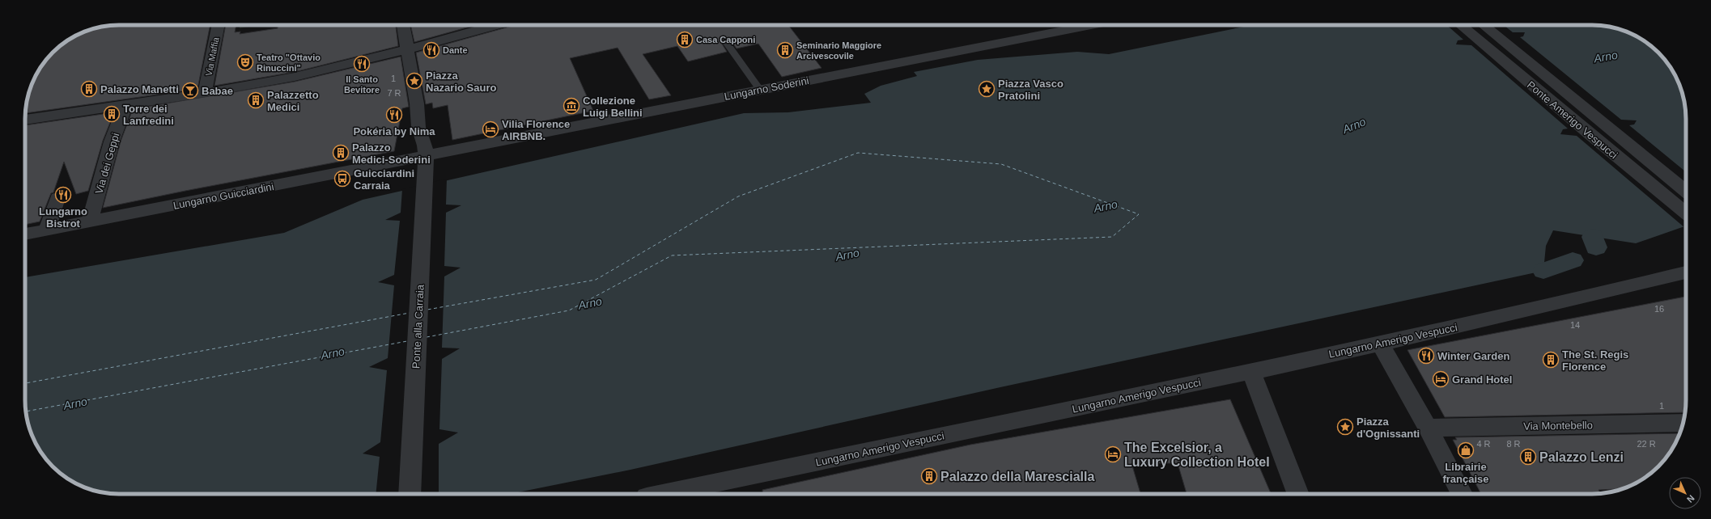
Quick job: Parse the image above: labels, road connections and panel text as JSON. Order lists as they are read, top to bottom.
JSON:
{
  "streets": {
    "street": [
      "Via Maffia",
      "Lungarno Soderini",
      "Ponte Amerigo Vespucci",
      "Via dei Geppi",
      "Lungarno Guicciardini",
      "Ponte alla Carraia",
      "Lungarno Amerigo Vespucci",
      "Via Montebello"
    ]
  },
  "crossings": [
    ["Lungarno Soderini", "Lungarno Guicciardini"],
    ["Lungarno Soderini", "Ponte alla Carraia"],
    ["Via dei Geppi", "Lungarno Guicciardini"],
    ["Lungarno Guicciardini", "Ponte alla Carraia"]
  ],
  "water": ["Arno"],
  "places": {
    "building": [
      "Casa Capponi",
      "Seminario Maggiore Arcivescovile",
      "Palazzo Manetti",
      "Palazzetto Medici",
      "Torre dei Lanfredini",
      "Palazzo Medici-Soderini",
      "The St. Regis Florence",
      "Palazzo Lenzi",
      "Palazzo della Marescialla"
    ],
    "restaurant": [
      "Dante",
      "Il Santo Bevitore",
      "Pokéria by Nima",
      "Lungarno Bistrot",
      "Winter Garden"
    ],
    "theatre": ["Teatro \"Ottavio Rinuccini\""],
    "place": ["Piazza Nazario Sauro", "Piazza Vasco Pratolini", "Piazza d'Ognissanti"],
    "bar": ["Babae"],
    "museum": ["Collezione Luigi Bellini"],
    "hotel": ["Vilia Florence AIRBNB.", "Grand Hotel", "The Excelsior, a Luxury Collection Hotel"],
    "bus stop": ["Guicciardini Carraia"],
    "shop": ["Librairie française"]
  },
  "house_numbers": [
    "1",
    "7 R",
    "16",
    "14",
    "1",
    "4 R",
    "8 R",
    "22 R"
  ],
  "north": "bottom right"
}
